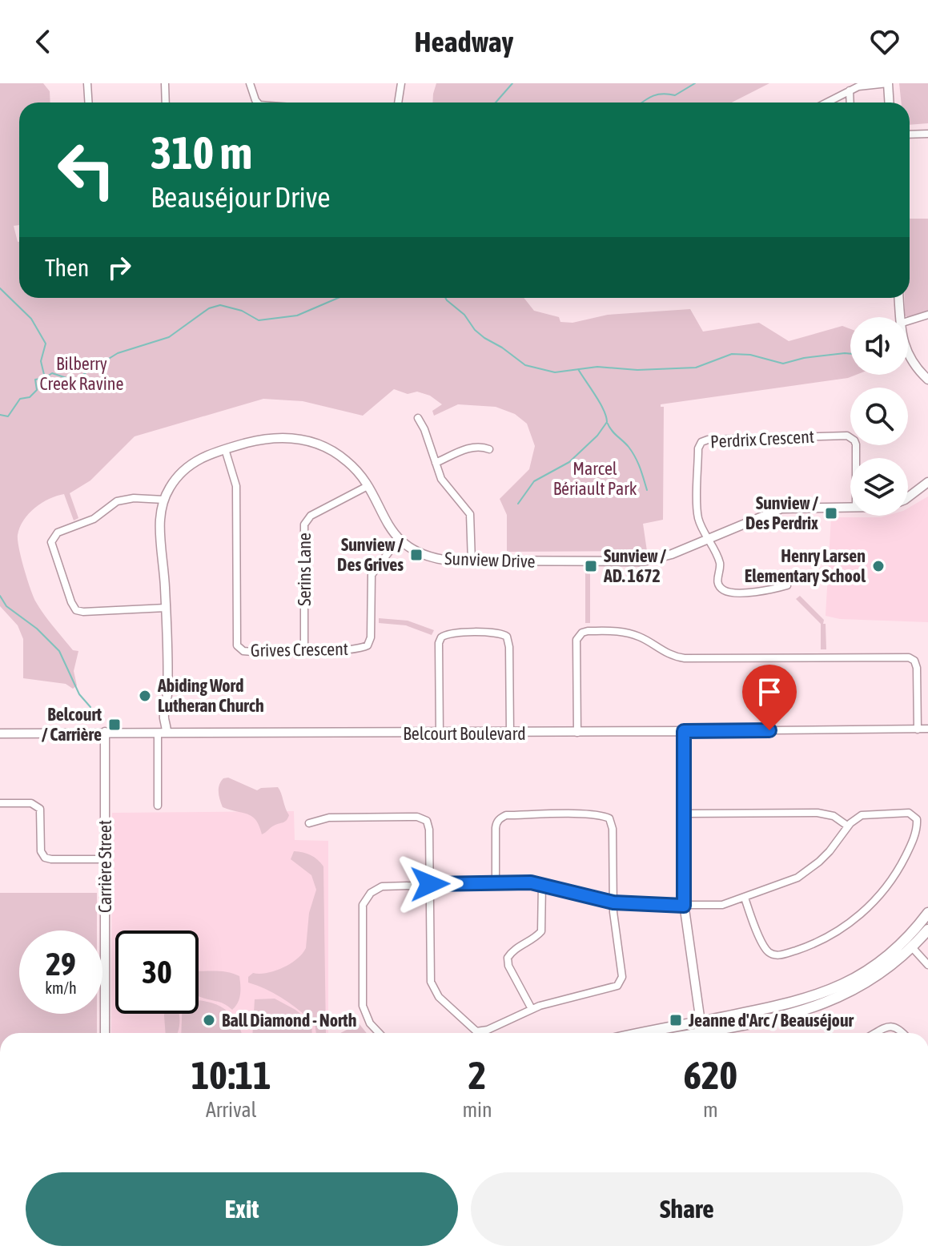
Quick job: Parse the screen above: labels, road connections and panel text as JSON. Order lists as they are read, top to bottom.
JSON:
{
  "streets": {
    "street": [
      "Perdrix Crescent",
      "Sunview Drive",
      "Serins Lane",
      "Grives Crescent",
      "Belcourt Boulevard",
      "Carrière Street"
    ]
  },
  "crossings": [
    ["Perdrix Crescent", "Sunview Drive"],
    ["Sunview Drive", "Serins Lane"],
    ["Sunview Drive", "Grives Crescent"],
    ["Sunview Drive", "Belcourt Boulevard"],
    ["Serins Lane", "Grives Crescent"],
    ["Belcourt Boulevard", "Carrière Street"]
  ],
  "parks": ["Bilberry Creek Ravine", "Marcel Bériault Park"],
  "places": {
    "transit": [
      "Sunview / Des Perdrix",
      "Sunview / Des Grives",
      "Sunview / AD. 1672",
      "Belcourt / Carrière",
      "Jeanne d'Arc / Beauséjour"
    ],
    "other": ["Henry Larsen Elementary School", "Abiding Word Lutheran Church", "Ball Diamond - North"]
  },
  "page": {
    "header": "Headway",
    "turn": ["310 m", "Beauséjour Drive"],
    "then": "Then",
    "speed": "29 km/h",
    "limit": "30",
    "eta": [
      "10:11",
      "Arrival",
      "2",
      "min",
      "620",
      "m"
    ],
    "buttons": ["Exit", "Share"]
  }
}
